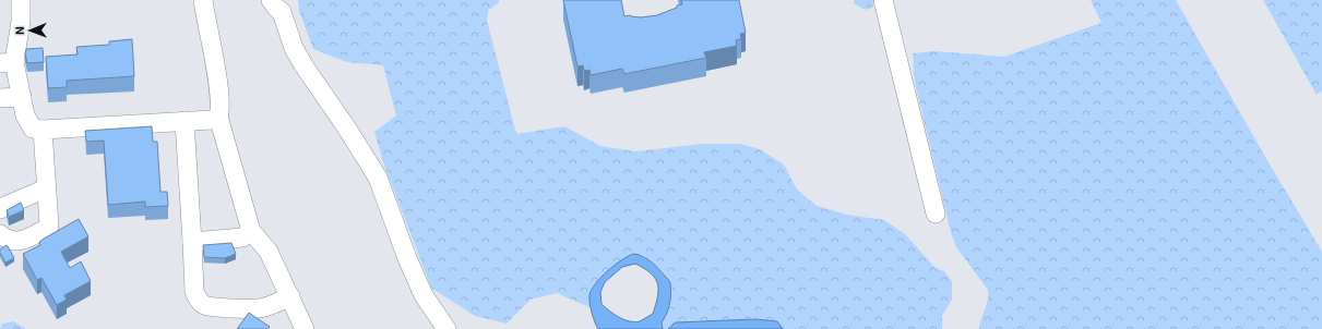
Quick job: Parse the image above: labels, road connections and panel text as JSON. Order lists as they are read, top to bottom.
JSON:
{
  "north": "left"
}
